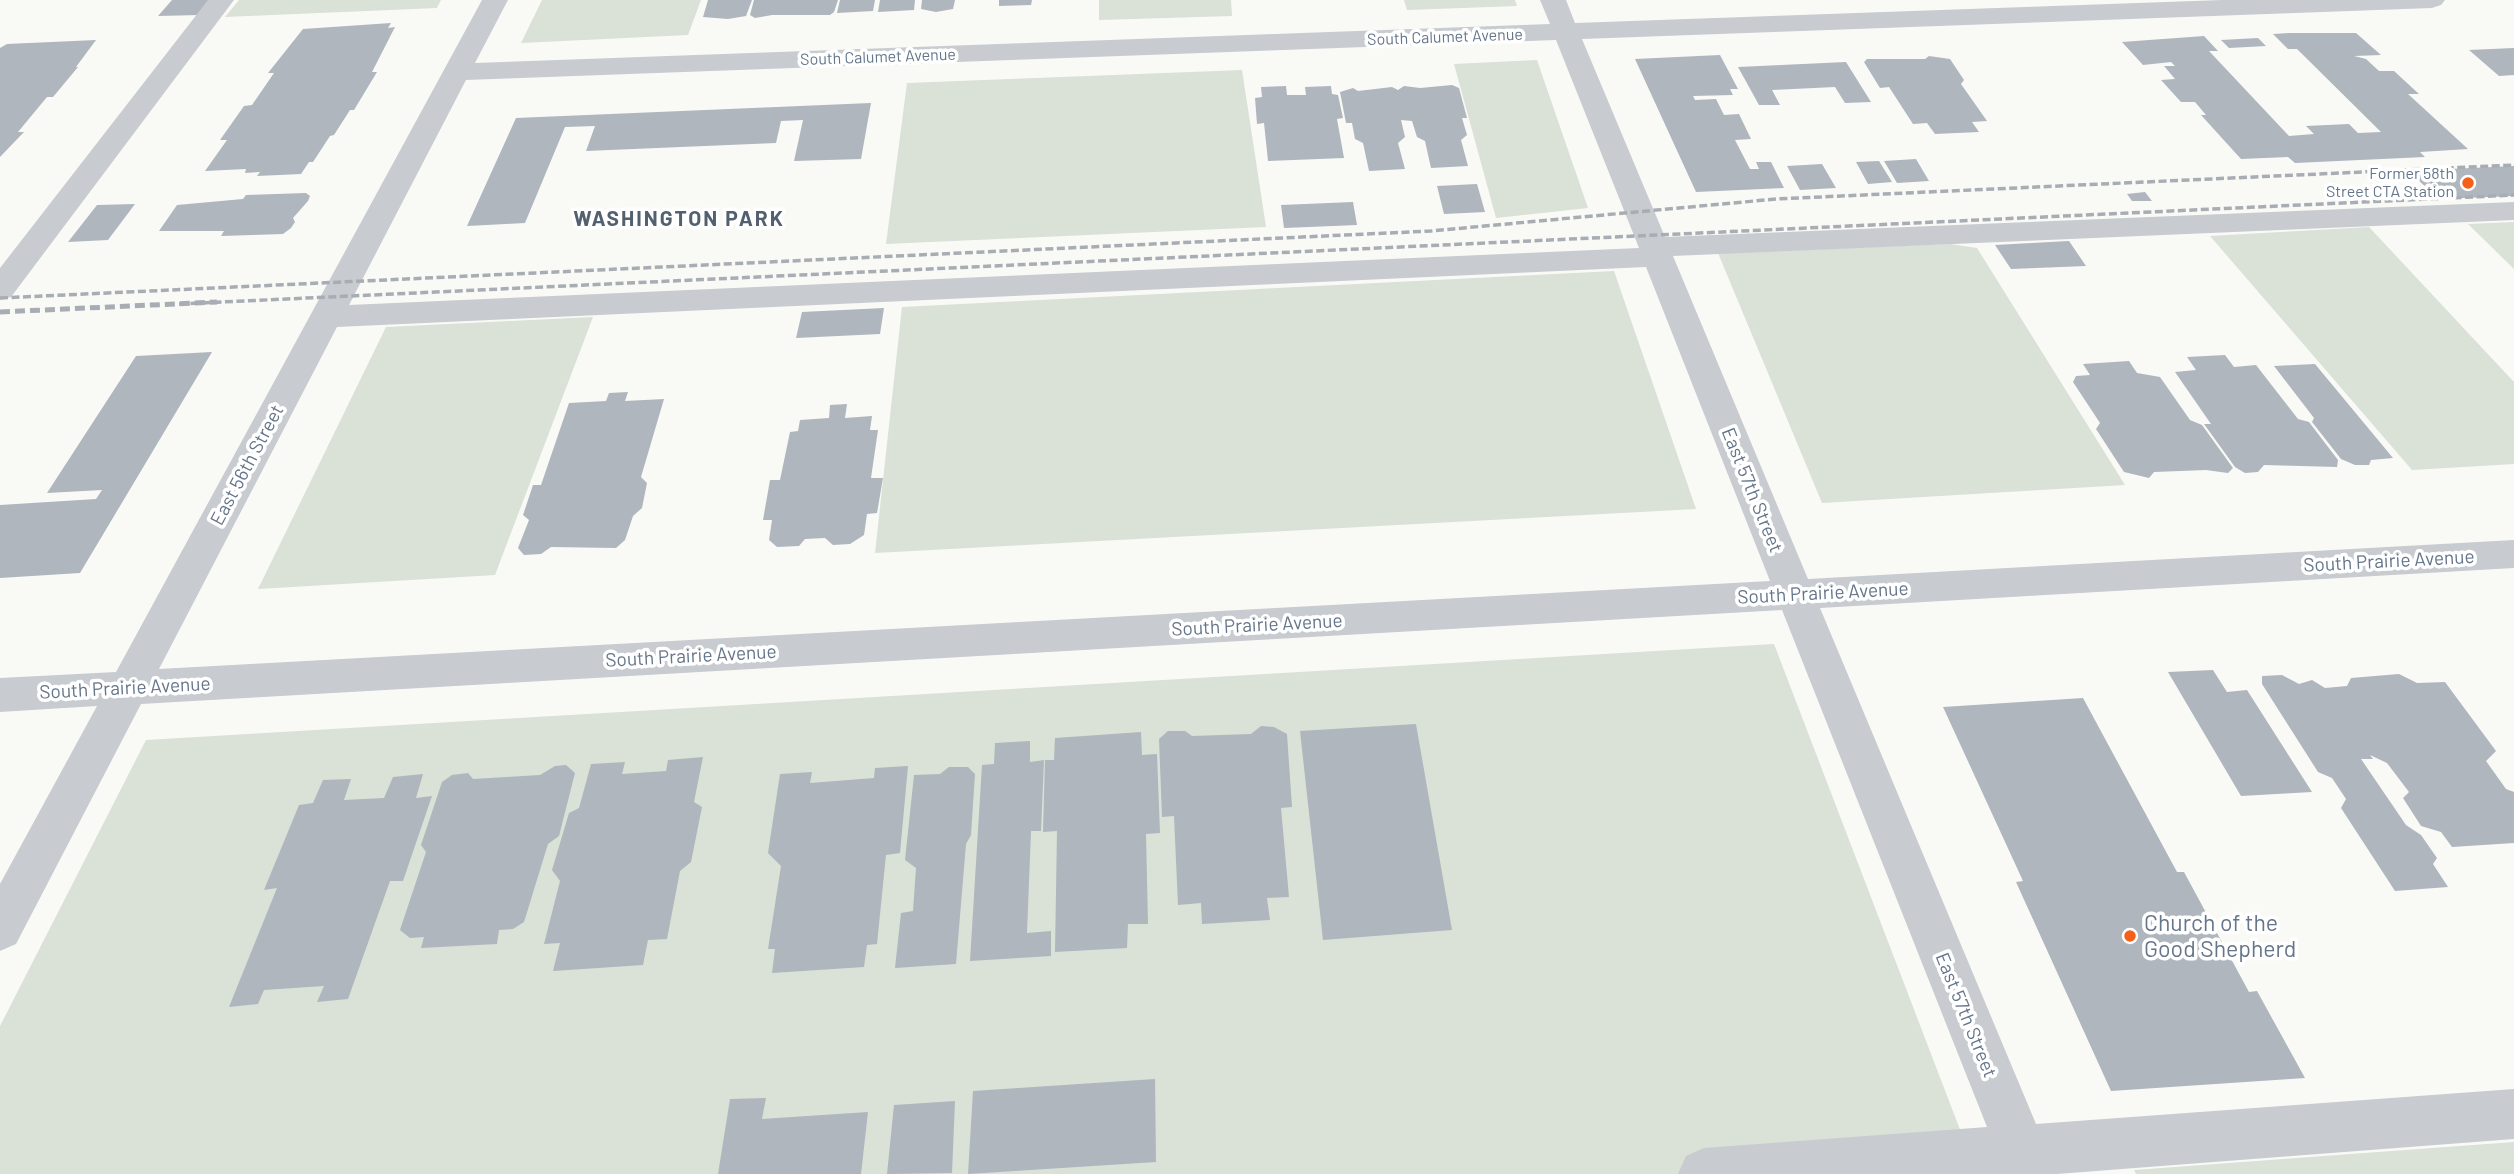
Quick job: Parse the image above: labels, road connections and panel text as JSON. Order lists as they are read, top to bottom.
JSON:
{
  "streets": {
    "street": [
      "South Calumet Avenue",
      "East 56th Street",
      "East 57th Street",
      "South Prairie Avenue"
    ]
  },
  "crossings": [
    ["South Calumet Avenue", "East 56th Street"],
    ["South Calumet Avenue", "East 57th Street"],
    ["East 56th Street", "South Prairie Avenue"],
    ["East 57th Street", "South Prairie Avenue"]
  ],
  "districts": ["WASHINGTON PARK"],
  "places": ["Former 58th Street CTA Station", "Church of the Good Shepherd"]
}
